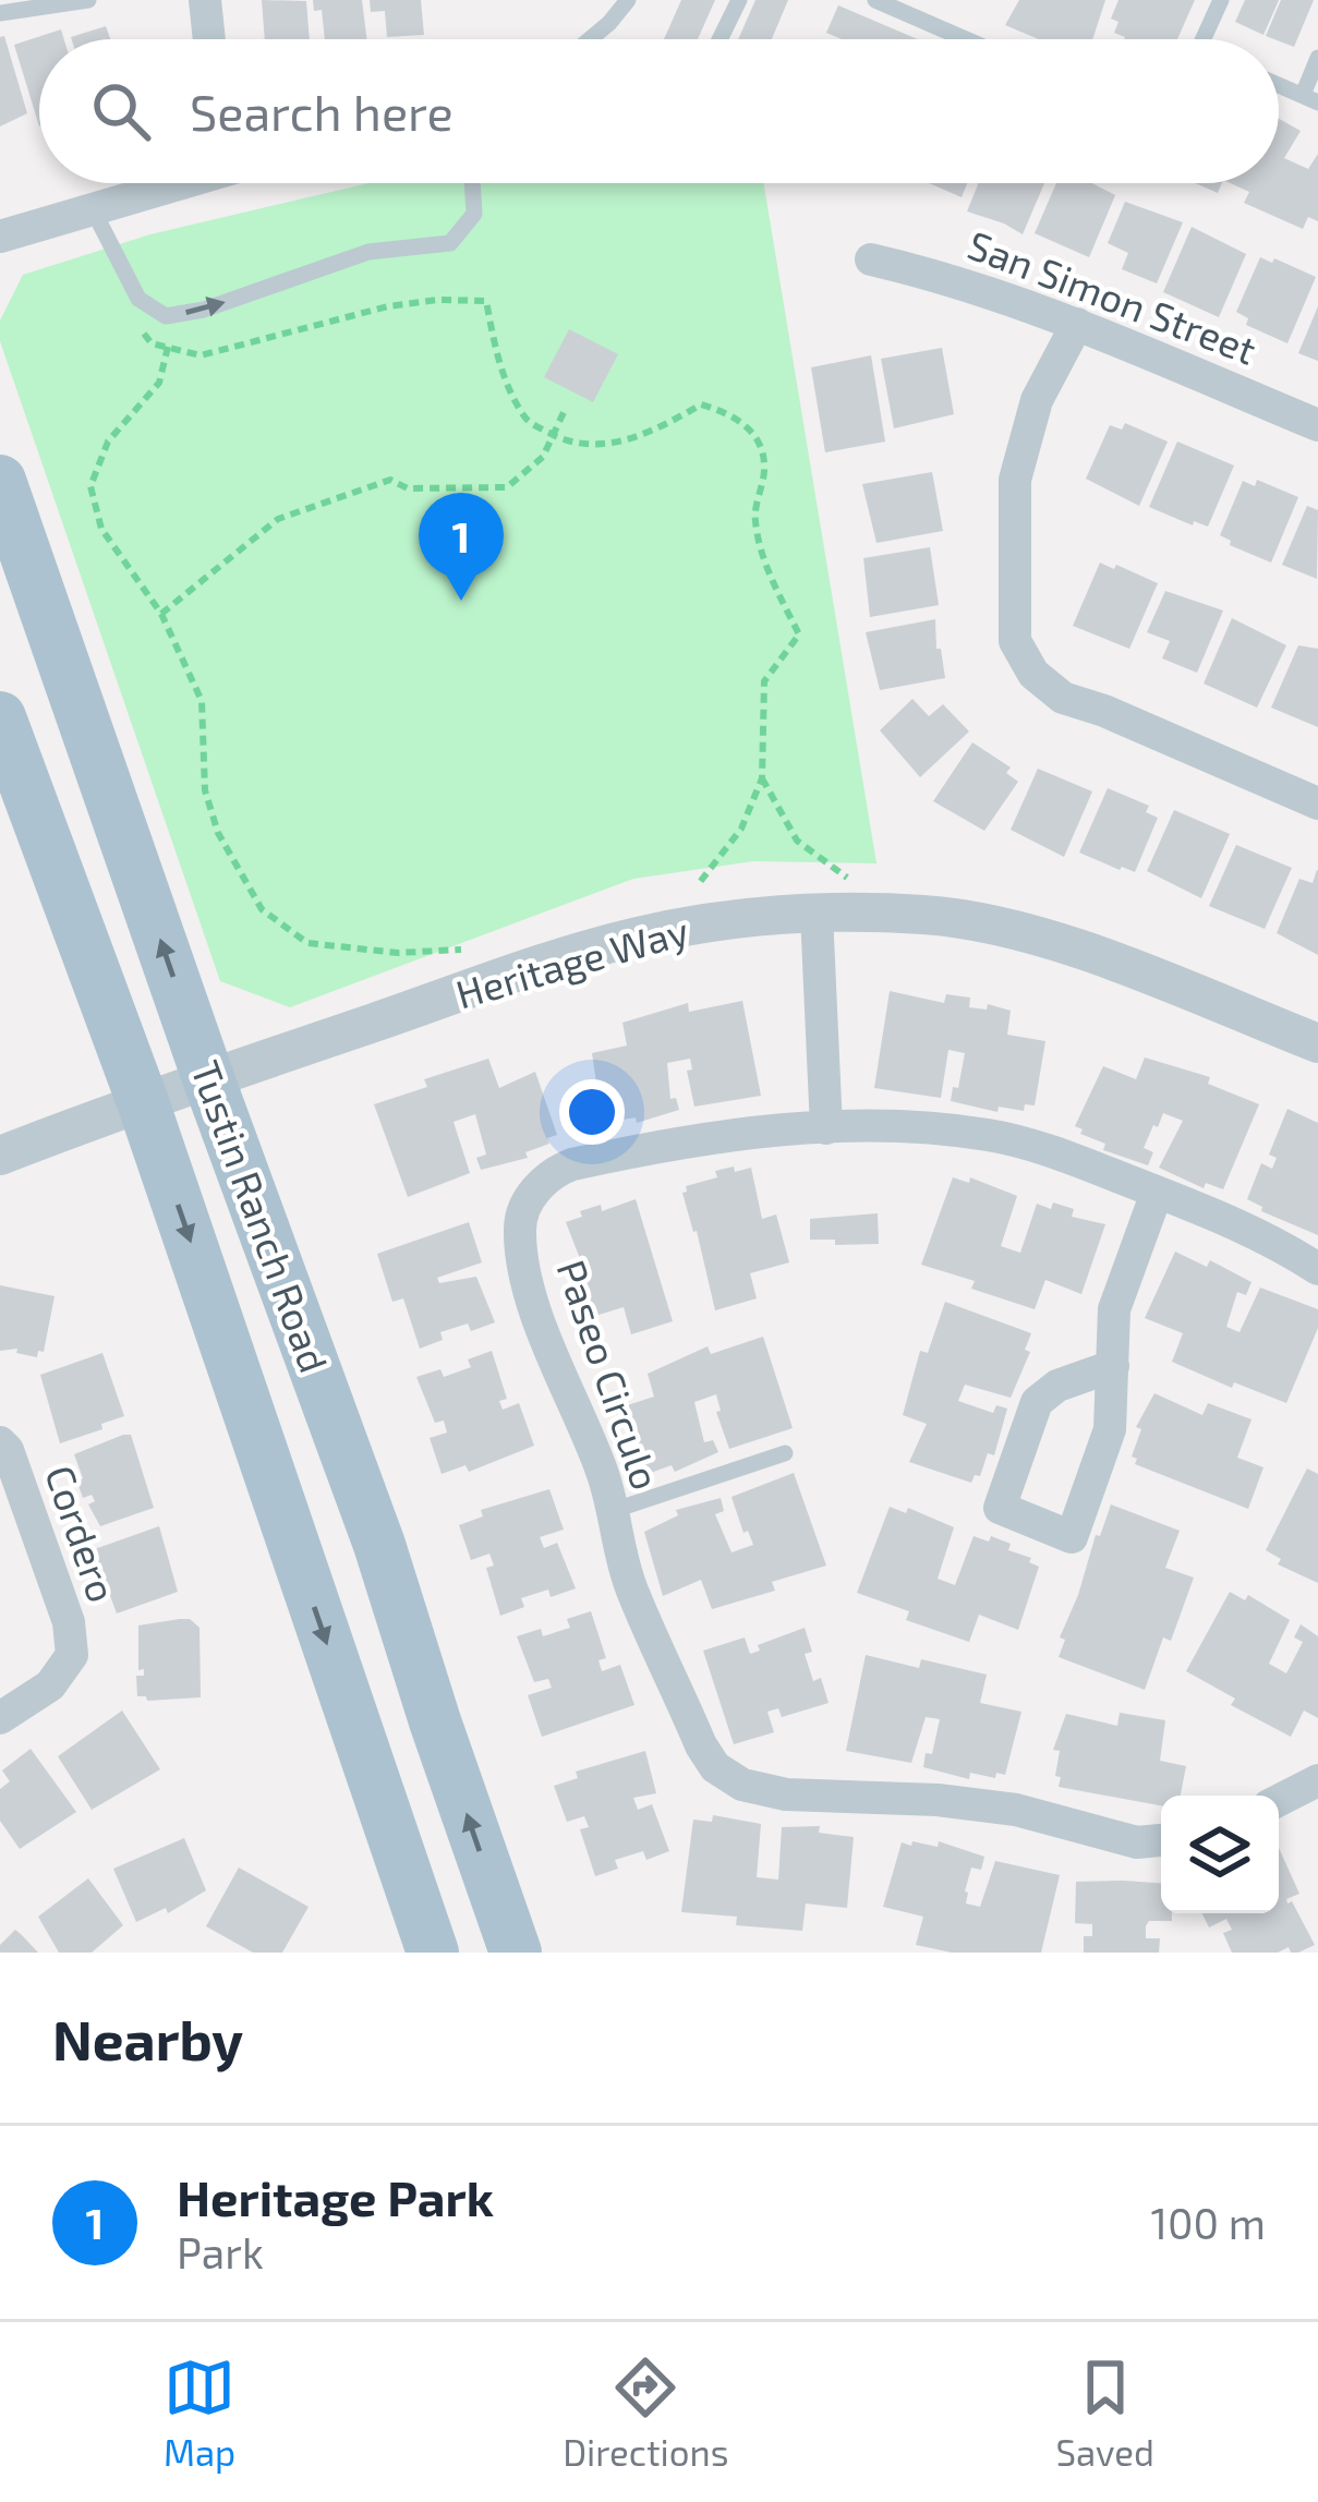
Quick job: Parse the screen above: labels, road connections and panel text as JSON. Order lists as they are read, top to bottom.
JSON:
{
  "streets": {
    "main road": ["Tustin Ranch Road"],
    "street": [
      "San Simon Street",
      "Heritage Way",
      "Paseo Circulo",
      "Cordero"
    ]
  },
  "crossings": [
    ["Heritage Way", "Tustin Ranch Road"]
  ],
  "page": {
    "search": "Search here",
    "pins": "1",
    "heading": "Nearby",
    "list": [
      {
        "mark": "1",
        "name": "Heritage Park",
        "note": "Park",
        "value": "100 m"
      }
    ],
    "nav": ["Map", "Directions", "Saved"]
  }
}
